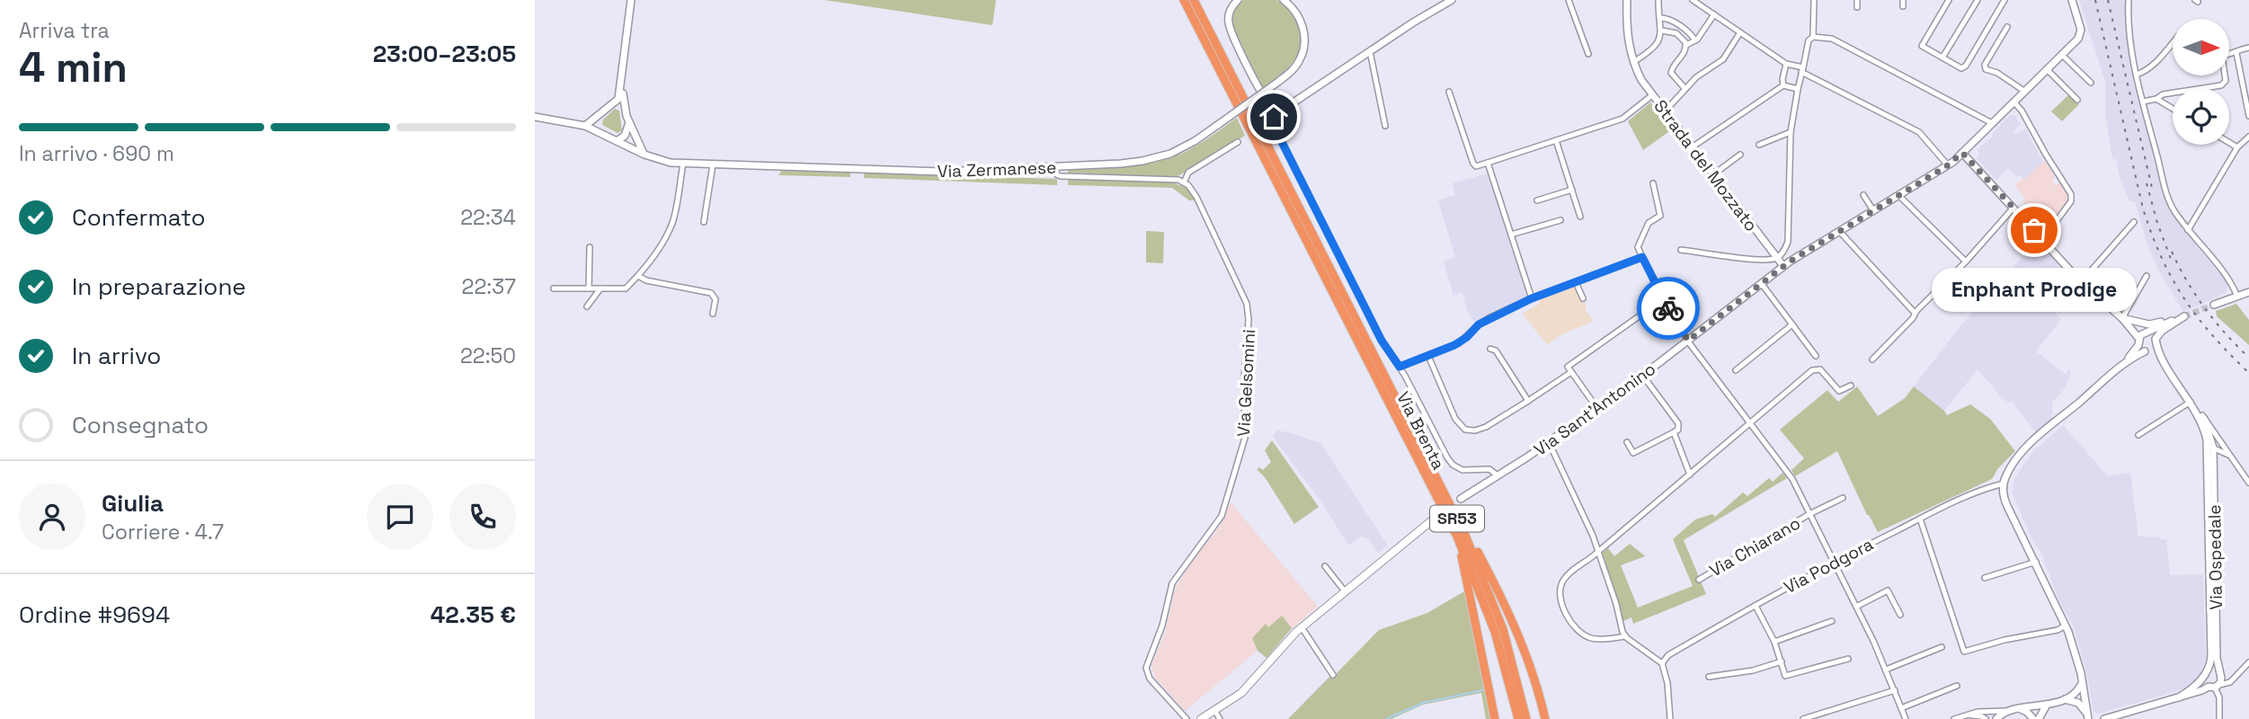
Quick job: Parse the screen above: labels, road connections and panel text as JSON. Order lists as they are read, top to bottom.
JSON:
{
  "streets": {
    "highway": ["Via Brenta", "SR53"],
    "street": [
      "Strada del Mozzato",
      "Via Zermanese",
      "Via Gelsomini",
      "Via Sant'Antonino",
      "Via Chiarano",
      "Via Ospedale",
      "Via Podgora"
    ]
  },
  "crossings": [
    ["Strada del Mozzato", "Via Sant'Antonino"]
  ],
  "places": ["Enphant Prodige"],
  "north": "right",
  "page": {
    "heading": ["4 min", "Arriva tra", "23:00–23:05"],
    "panel": [
      "Giulia",
      "Corriere · 4.7",
      "Ordine #9694",
      "42.35 €"
    ],
    "bar": "In arrivo · 690 m",
    "list": [
      ["Confermato", "22:34"],
      ["In preparazione", "22:37"],
      ["In arrivo", "22:50"],
      "Consegnato"
    ],
    "bubble": "Enphant Prodige"
  }
}
